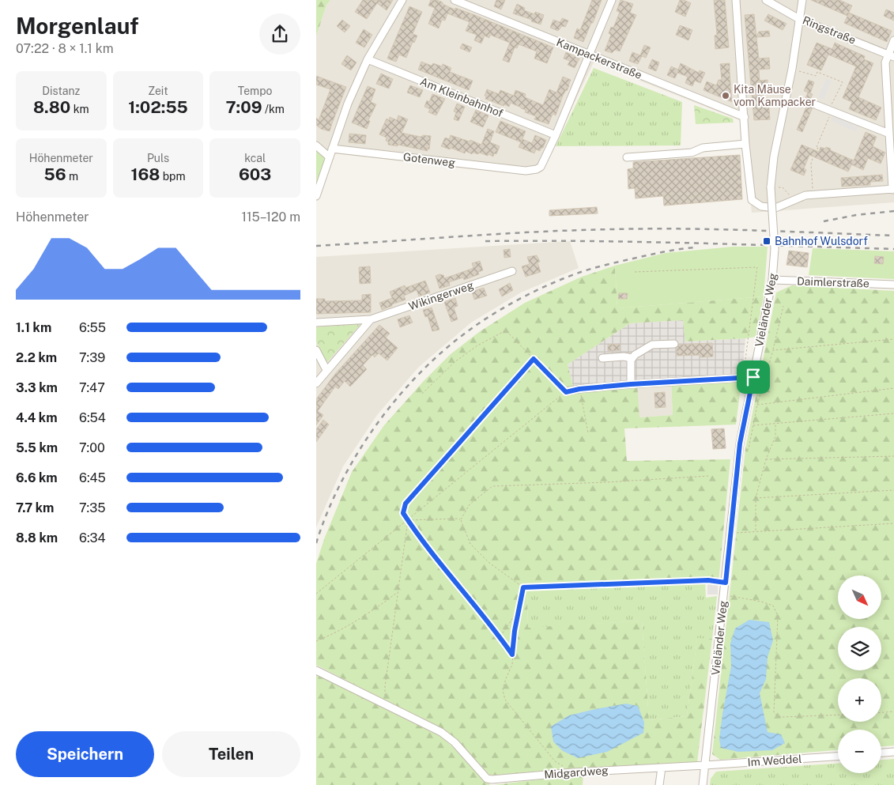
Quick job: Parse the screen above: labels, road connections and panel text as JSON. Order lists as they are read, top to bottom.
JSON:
{
  "streets": {
    "street": [
      "Ringstraße",
      "Kampackerstraße",
      "Am Kleinbahnhof",
      "Gotenweg",
      "Daimlerstraße",
      "Wikingerweg",
      "Vieländer Weg",
      "Im Weddel",
      "Midgardweg"
    ]
  },
  "crossings": [
    ["Ringstraße", "Vieländer Weg"],
    ["Am Kleinbahnhof", "Gotenweg"],
    ["Daimlerstraße", "Vieländer Weg"],
    ["Vieländer Weg", "Im Weddel"],
    ["Vieländer Weg", "Midgardweg"],
    ["Im Weddel", "Midgardweg"]
  ],
  "places": {
    "other": ["Kita Mäuse vom Kampacker"],
    "transit": ["Bahnhof Wulsdorf"]
  },
  "north": "bottom right",
  "page": {
    "heading": ["Morgenlauf", "07:22 · 8 × 1.1 km"],
    "stats": [
      ["Distanz", "8.80 km"],
      ["Zeit", "1:02:55"],
      ["Tempo", "7:09 /km"],
      ["Höhenmeter", "56 m"],
      ["Puls", "168 bpm"],
      ["kcal", "603"]
    ],
    "chart": ["Höhenmeter", "115–120 m"],
    "list": [
      {
        "name": "1.1 km",
        "note": "6:55"
      },
      {
        "name": "2.2 km",
        "note": "7:39"
      },
      {
        "name": "3.3 km",
        "note": "7:47"
      },
      {
        "name": "4.4 km",
        "note": "6:54"
      },
      {
        "name": "5.5 km",
        "note": "7:00"
      },
      {
        "name": "6.6 km",
        "note": "6:45"
      },
      {
        "name": "7.7 km",
        "note": "7:35"
      },
      {
        "name": "8.8 km",
        "note": "6:34"
      }
    ],
    "map_buttons": ["+", "−"],
    "buttons": ["Speichern", "Teilen"]
  }
}
